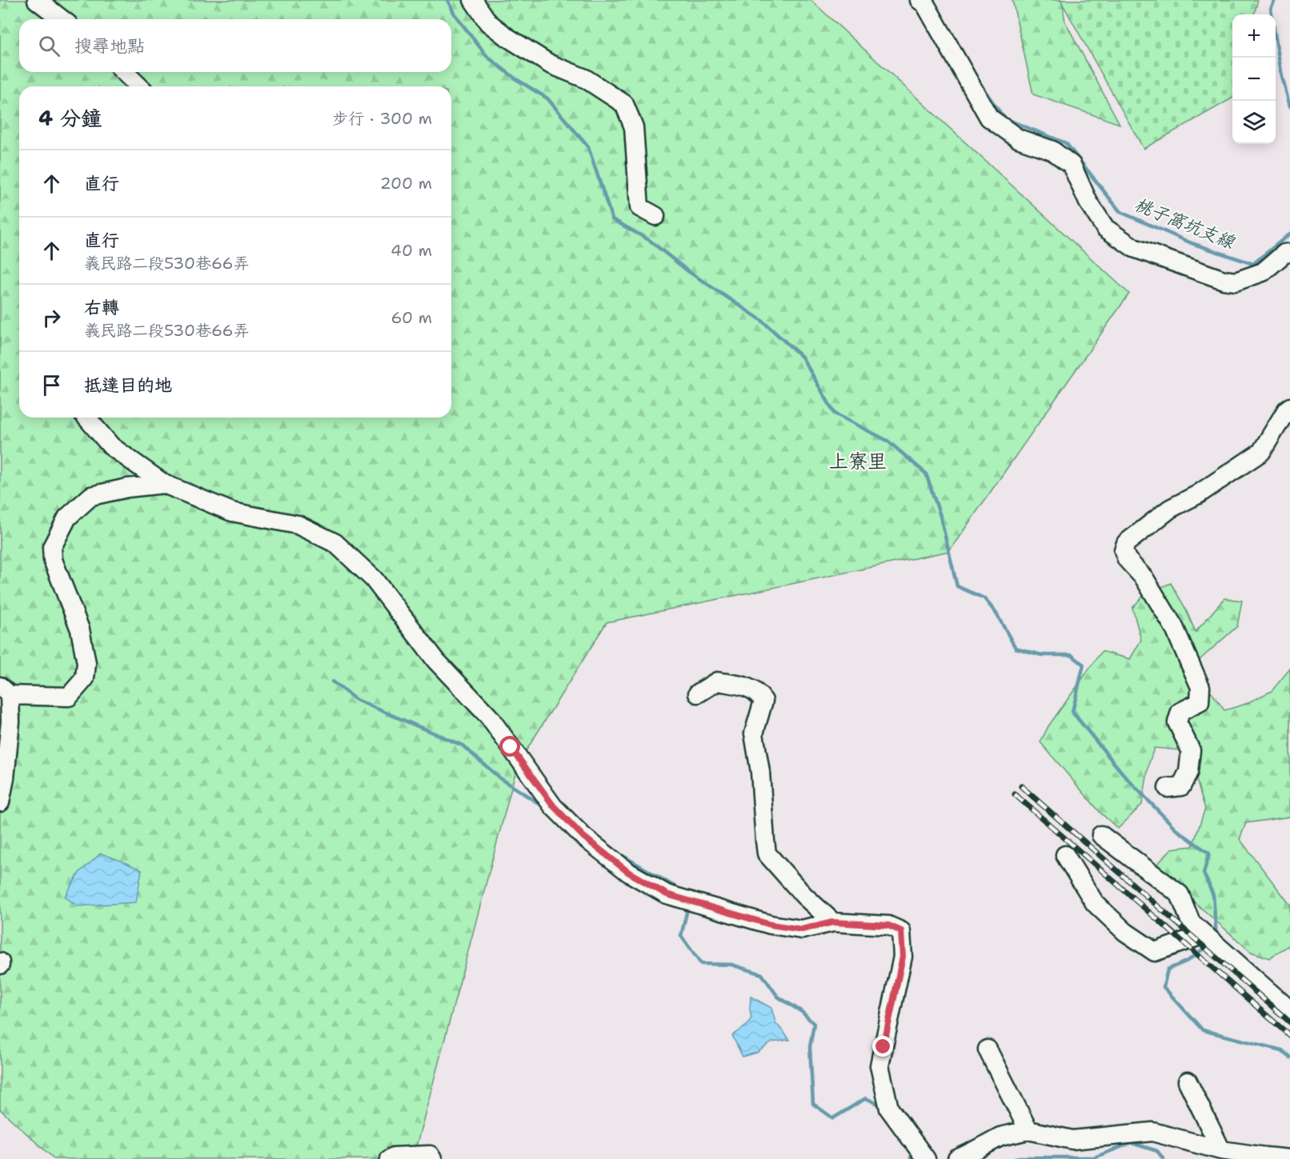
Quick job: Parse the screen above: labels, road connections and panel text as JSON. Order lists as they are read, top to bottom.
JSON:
{
  "districts": ["上寮里"],
  "water": ["桃子窩坑支線"],
  "page": {
    "map_buttons": ["+", "−"],
    "search": "搜尋地點",
    "heading": ["4 分鐘", "步行 · 300 m"],
    "list": [
      ["直行", "200 m"],
      ["直行", "義民路二段530巷66弄", "40 m"],
      ["右轉", "義民路二段530巷66弄", "60 m"],
      "抵達目的地"
    ]
  }
}
